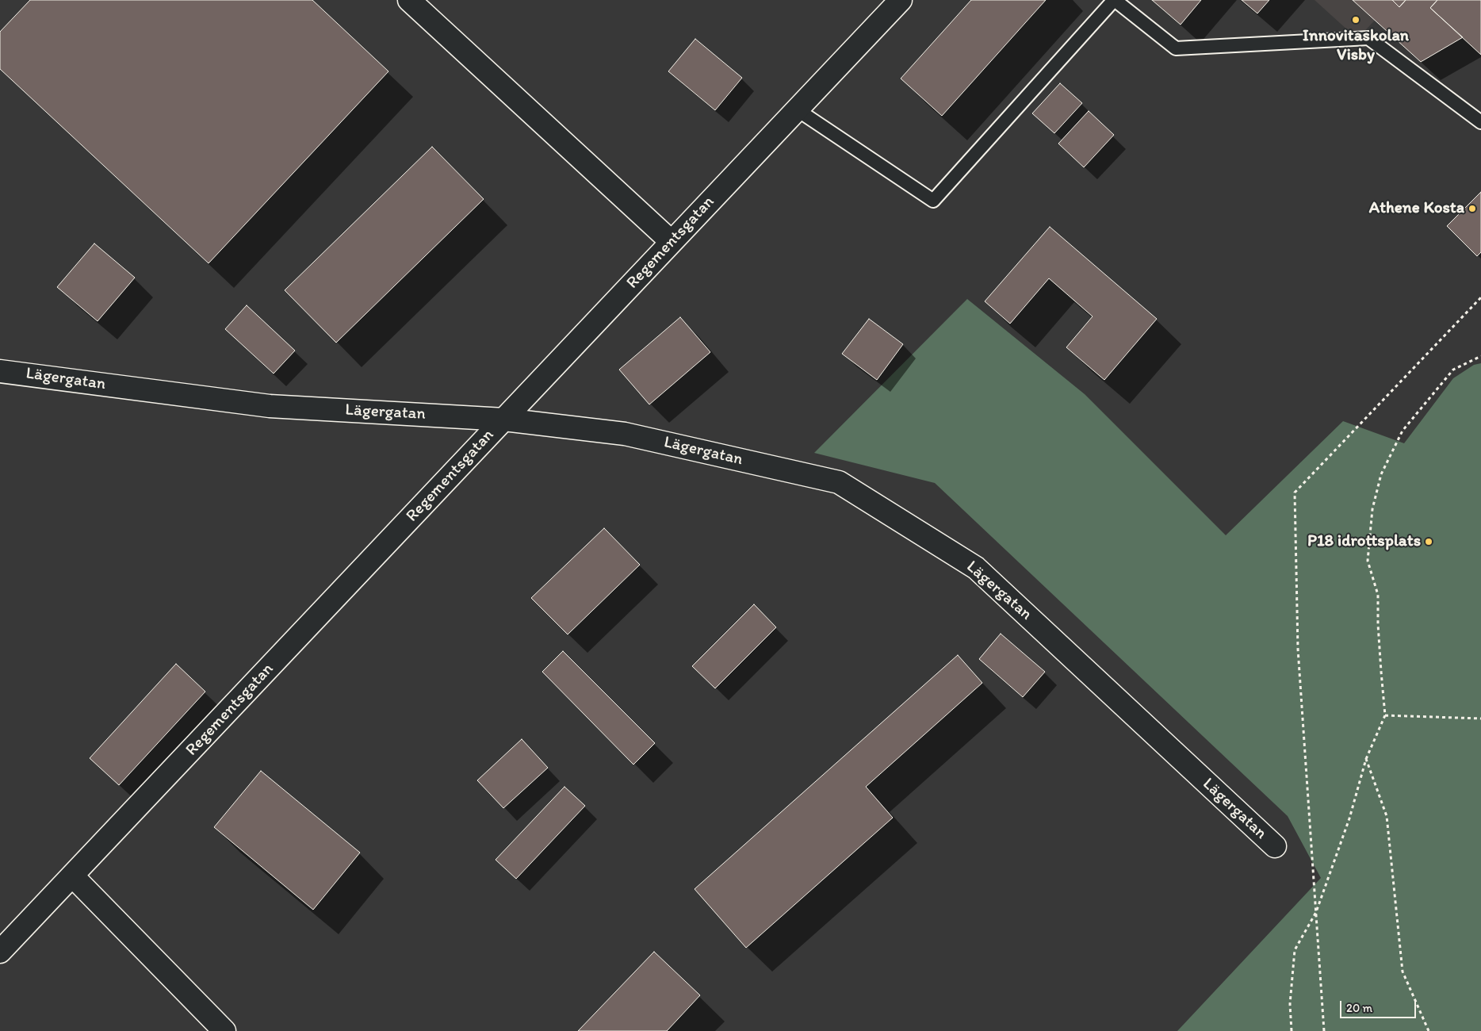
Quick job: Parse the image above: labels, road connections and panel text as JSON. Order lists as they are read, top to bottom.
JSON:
{
  "streets": {
    "street": ["Regementsgatan", "Lägergatan"]
  },
  "crossings": [
    ["Regementsgatan", "Lägergatan"]
  ],
  "places": ["Innovitaskolan Visby", "Athene Kosta", "P18 idrottsplats"],
  "scale_bar": "20 m"
}
